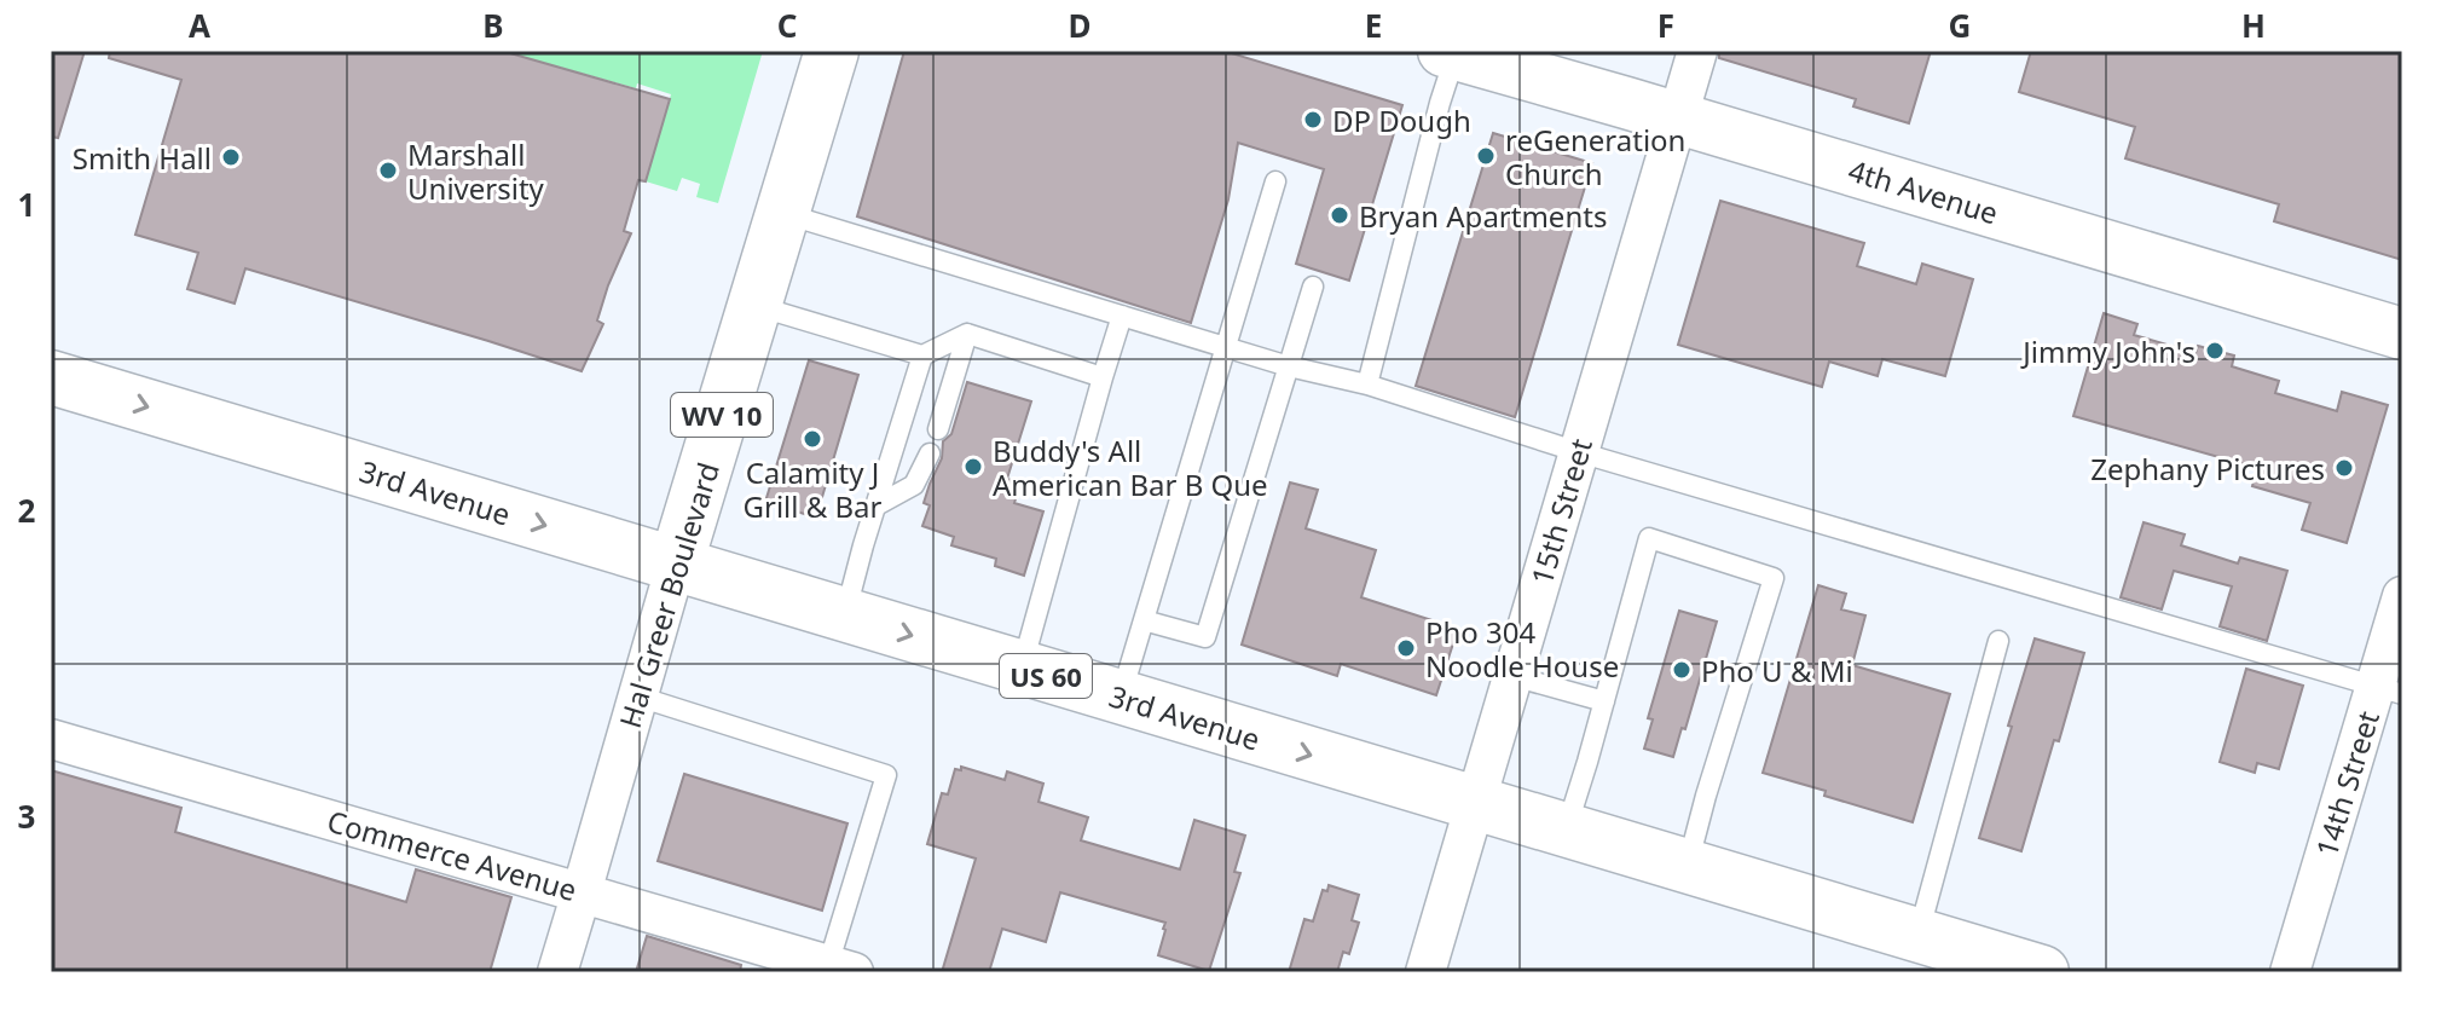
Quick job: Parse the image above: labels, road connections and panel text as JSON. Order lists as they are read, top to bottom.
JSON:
{
  "streets": {
    "main road": [
      "WV 10",
      "3rd Avenue",
      "Hal Greer Boulevard",
      "US 60"
    ],
    "street": [
      "4th Avenue",
      "15th Street",
      "14th Street",
      "Commerce Avenue"
    ]
  },
  "crossings": [
    ["4th Avenue", "15th Street"],
    ["3rd Avenue", "15th Street"],
    ["3rd Avenue", "Hal Greer Boulevard"],
    ["Hal Greer Boulevard", "Commerce Avenue"]
  ],
  "one_way": ["3rd Avenue"],
  "places": [
    "DP Dough",
    "reGeneration Church",
    "Smith Hall",
    "Marshall University",
    "Bryan Apartments",
    "Jimmy John's",
    "Calamity J Grill & Bar",
    "Buddy's All American Bar B Que",
    "Zephany Pictures",
    "Pho 304 Noodle House",
    "Pho U & Mi"
  ],
  "grid": {
    "columns": [
      "A",
      "B",
      "C",
      "D",
      "E",
      "F",
      "G",
      "H"
    ],
    "rows": ["1", "2", "3"]
  }
}
